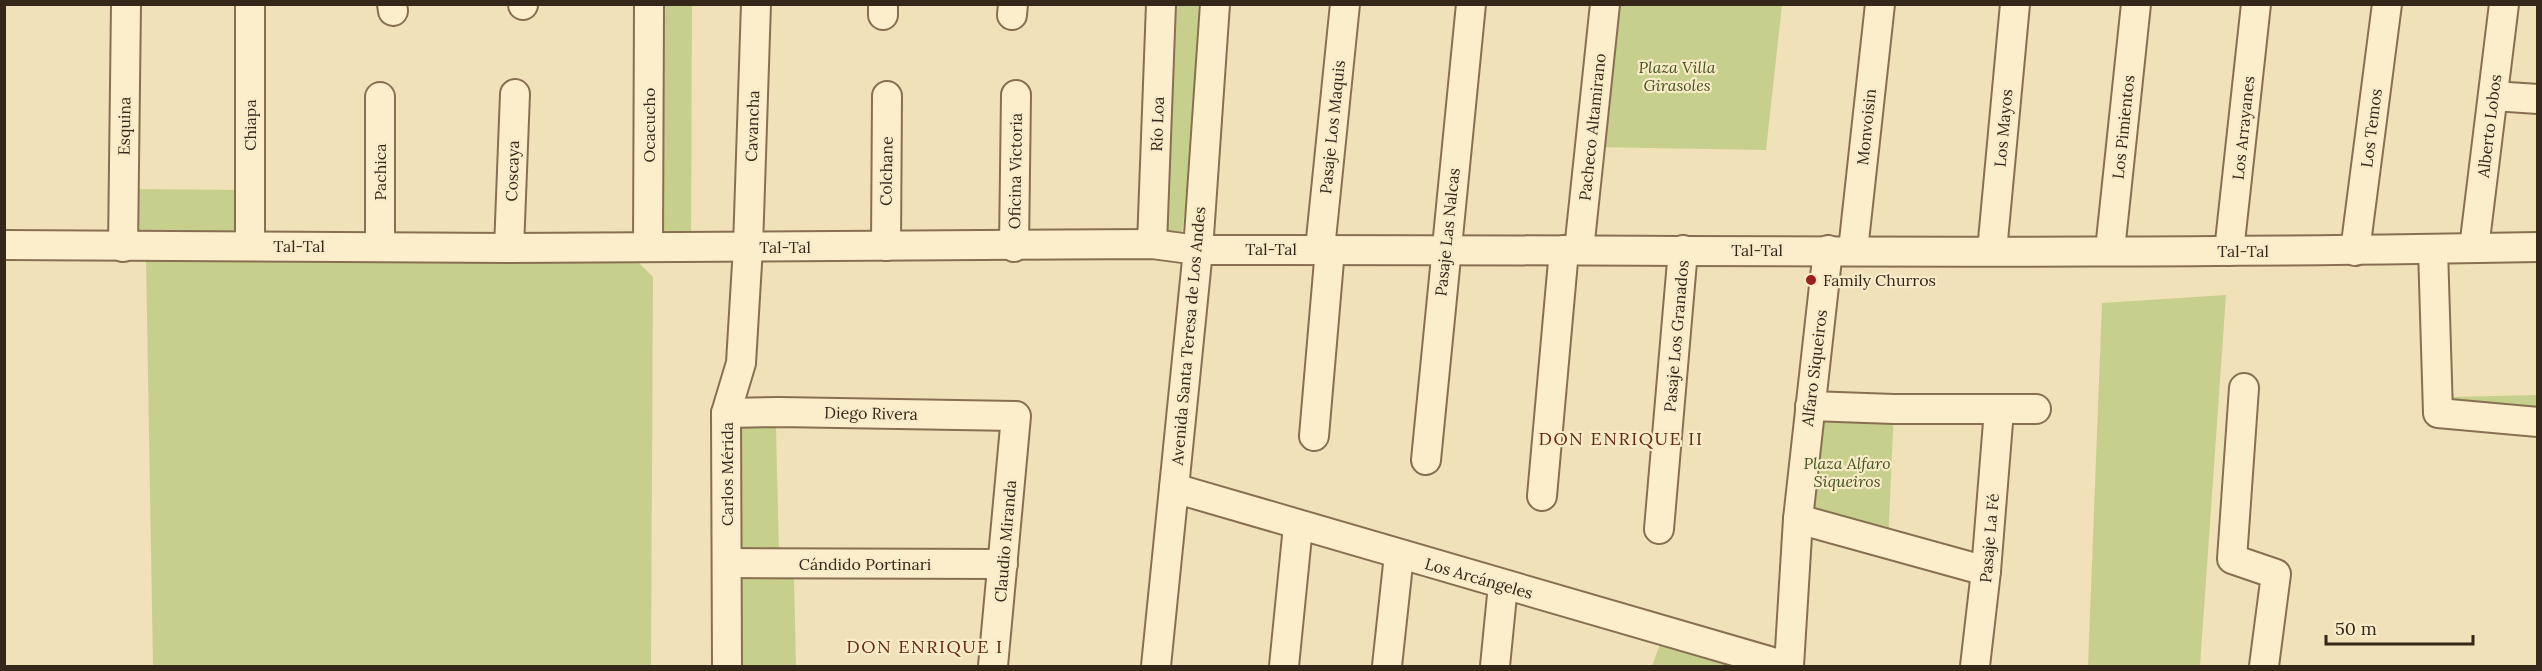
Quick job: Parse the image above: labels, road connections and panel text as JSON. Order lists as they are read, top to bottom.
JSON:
{
  "streets": {
    "street": [
      "Río Loa",
      "Chiapa",
      "Ocacucho",
      "Esquina",
      "Cavancha",
      "Alberto Lobos",
      "Pasaje Los Maquis",
      "Pacheco Altamirano",
      "Monvoisin",
      "Los Pimientos",
      "Los Mayos",
      "Los Arrayanes",
      "Los Temos",
      "Coscaya",
      "Colchane",
      "Oficina Victoria",
      "Pachica",
      "Pasaje Las Nalcas",
      "Tal-Tal",
      "Avenida Santa Teresa de Los Andes",
      "Pasaje Los Granados",
      "Alfaro Siqueiros",
      "Diego Rivera",
      "Carlos Mérida",
      "Pasaje La Fé",
      "Claudio Miranda",
      "Cándido Portinari",
      "Los Arcángeles"
    ]
  },
  "crossings": [
    ["Río Loa", "Tal-Tal"],
    ["Chiapa", "Tal-Tal"],
    ["Ocacucho", "Tal-Tal"],
    ["Esquina", "Tal-Tal"],
    ["Cavancha", "Tal-Tal"],
    ["Cavancha", "Carlos Mérida"],
    ["Alberto Lobos", "Tal-Tal"],
    ["Pasaje Los Maquis", "Tal-Tal"],
    ["Pacheco Altamirano", "Tal-Tal"],
    ["Monvoisin", "Tal-Tal"],
    ["Monvoisin", "Alfaro Siqueiros"],
    ["Los Pimientos", "Tal-Tal"],
    ["Los Mayos", "Tal-Tal"],
    ["Los Arrayanes", "Tal-Tal"],
    ["Los Temos", "Tal-Tal"],
    ["Coscaya", "Tal-Tal"],
    ["Colchane", "Tal-Tal"],
    ["Oficina Victoria", "Tal-Tal"],
    ["Pachica", "Tal-Tal"],
    ["Pasaje Las Nalcas", "Tal-Tal"],
    ["Tal-Tal", "Avenida Santa Teresa de Los Andes"],
    ["Tal-Tal", "Pasaje Los Granados"],
    ["Tal-Tal", "Alfaro Siqueiros"],
    ["Tal-Tal", "Carlos Mérida"],
    ["Avenida Santa Teresa de Los Andes", "Los Arcángeles"],
    ["Alfaro Siqueiros", "Los Arcángeles"],
    ["Diego Rivera", "Carlos Mérida"],
    ["Diego Rivera", "Claudio Miranda"],
    ["Carlos Mérida", "Cándido Portinari"],
    ["Claudio Miranda", "Cándido Portinari"]
  ],
  "districts": ["DON ENRIQUE II", "DON ENRIQUE I"],
  "parks": ["Plaza Villa Girasoles", "Plaza Alfaro Siqueiros"],
  "places": ["Family Churros"],
  "scale_bar": "50 m"
}
